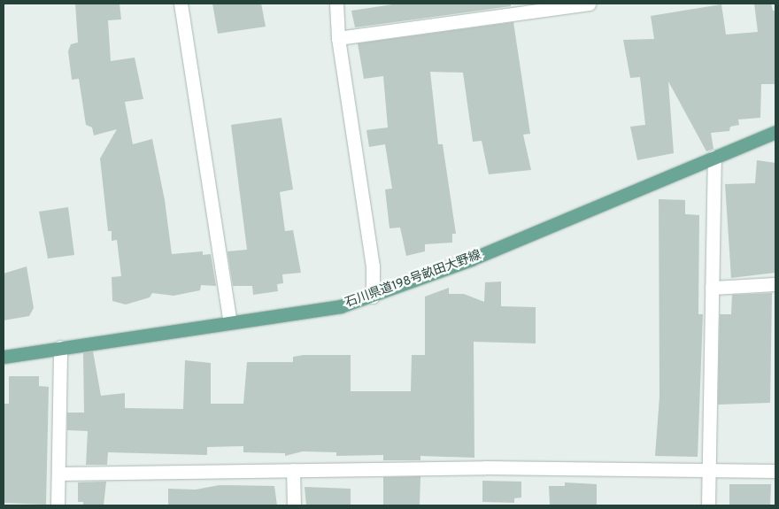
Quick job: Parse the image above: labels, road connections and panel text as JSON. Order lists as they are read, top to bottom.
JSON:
{
  "streets": {
    "main road": ["石川県道198号畝田大野線"]
  }
}
